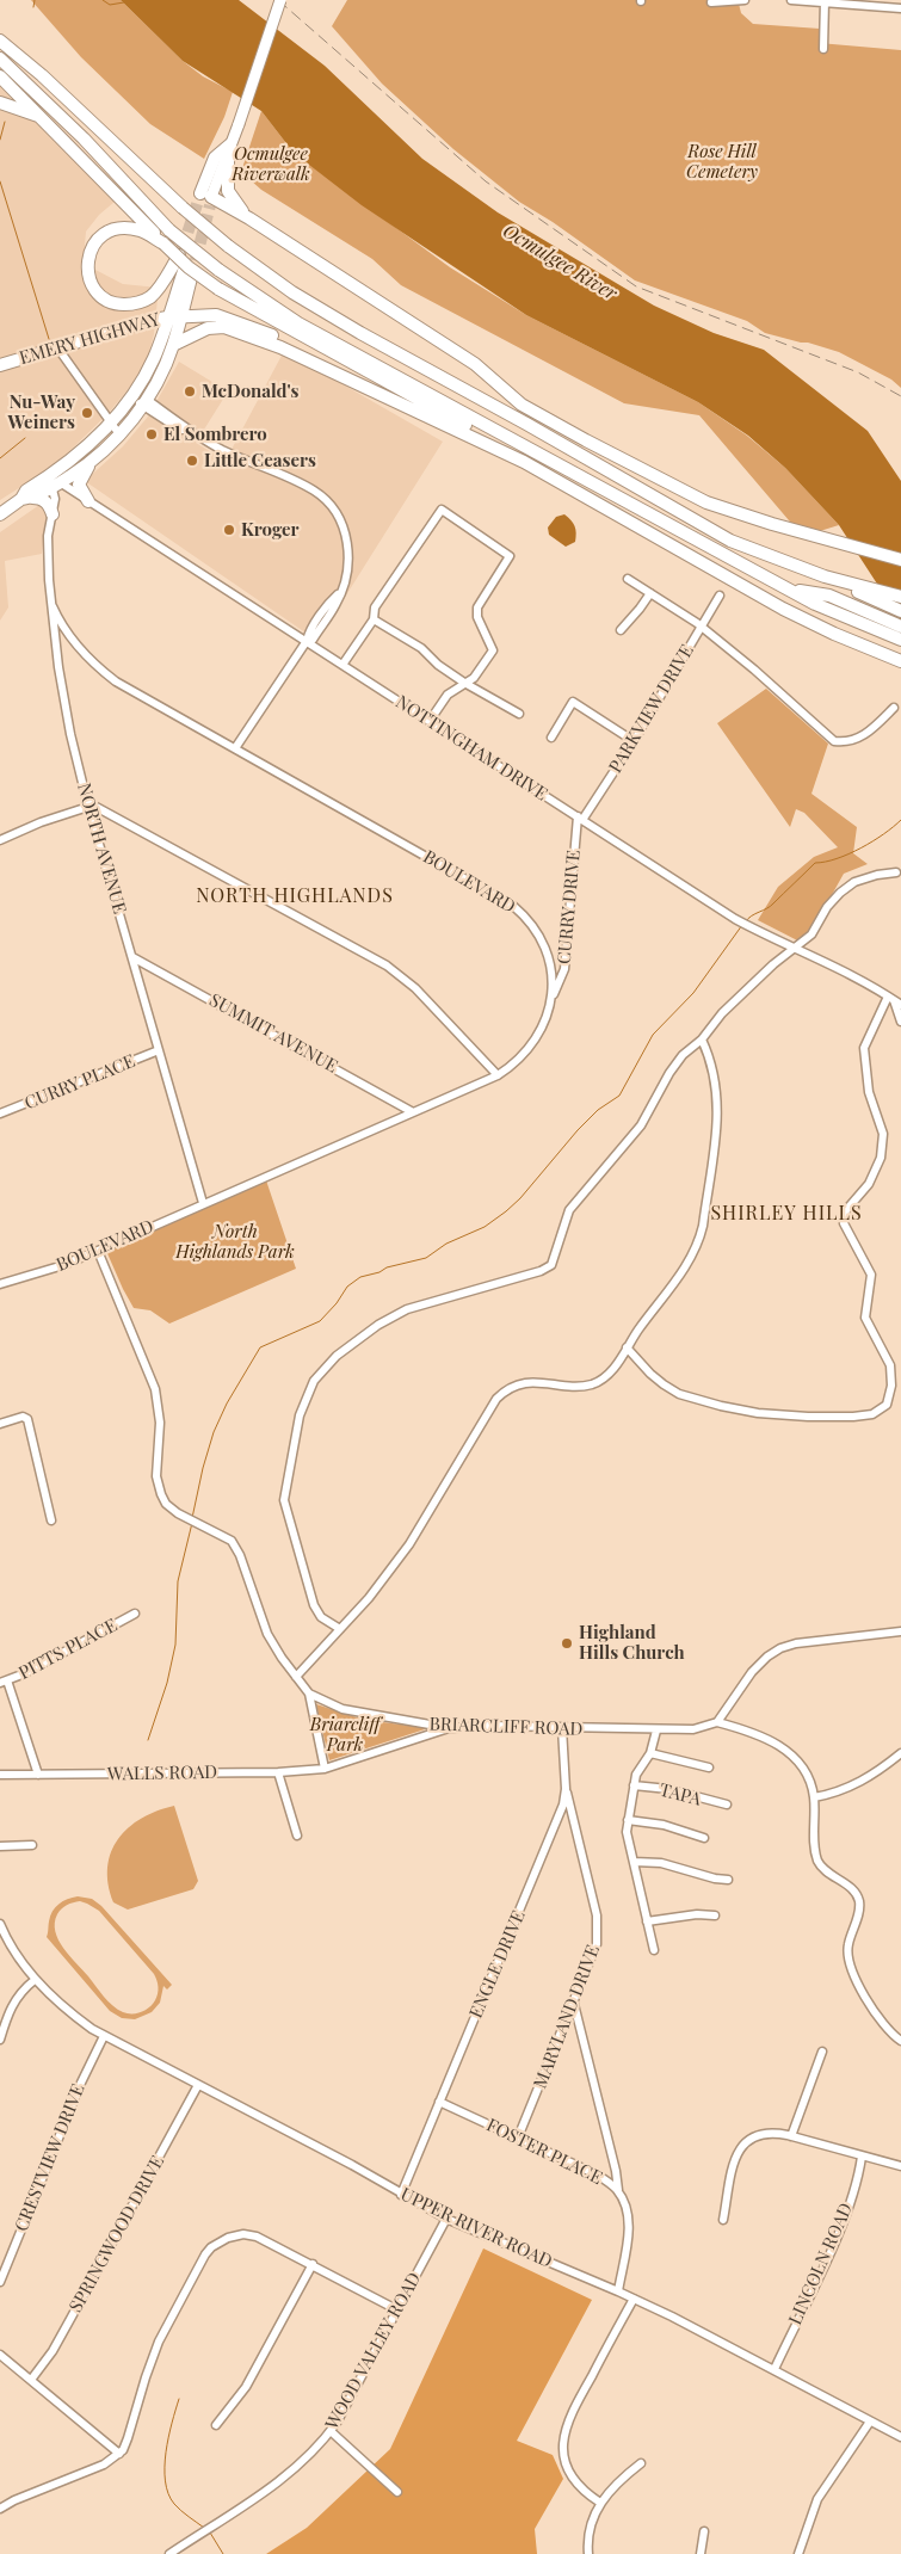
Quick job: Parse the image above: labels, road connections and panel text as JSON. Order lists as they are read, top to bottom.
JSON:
{
  "streets": {
    "highway": ["EMERY HIGHWAY"],
    "street": [
      "PARKVIEW DRIVE",
      "NOTTINGHAM DRIVE",
      "NORTH AVENUE",
      "BOULEVARD",
      "CURRY DRIVE",
      "SUMMIT AVENUE",
      "CURRY PLACE",
      "PITTS PLACE",
      "BRIARCLIFF ROAD",
      "WALLS ROAD",
      "TAPA",
      "ENGLE DRIVE",
      "MARYLAND DRIVE",
      "FOSTER PLACE",
      "CRESTVIEW DRIVE",
      "UPPER RIVER ROAD",
      "SPRINGWOOD DRIVE",
      "LINCOLN ROAD",
      "WOOD VALLEY ROAD"
    ]
  },
  "crossings": [
    ["PARKVIEW DRIVE", "NOTTINGHAM DRIVE"],
    ["PARKVIEW DRIVE", "CURRY DRIVE"],
    ["NOTTINGHAM DRIVE", "NORTH AVENUE"],
    ["NOTTINGHAM DRIVE", "CURRY DRIVE"],
    ["NORTH AVENUE", "BOULEVARD"],
    ["NORTH AVENUE", "SUMMIT AVENUE"],
    ["NORTH AVENUE", "CURRY PLACE"],
    ["BOULEVARD", "CURRY DRIVE"],
    ["BOULEVARD", "SUMMIT AVENUE"],
    ["BOULEVARD", "BRIARCLIFF ROAD"],
    ["BRIARCLIFF ROAD", "WALLS ROAD"],
    ["BRIARCLIFF ROAD", "ENGLE DRIVE"],
    ["ENGLE DRIVE", "MARYLAND DRIVE"],
    ["ENGLE DRIVE", "FOSTER PLACE"],
    ["ENGLE DRIVE", "UPPER RIVER ROAD"],
    ["MARYLAND DRIVE", "FOSTER PLACE"],
    ["FOSTER PLACE", "UPPER RIVER ROAD"],
    ["CRESTVIEW DRIVE", "UPPER RIVER ROAD"],
    ["UPPER RIVER ROAD", "SPRINGWOOD DRIVE"],
    ["UPPER RIVER ROAD", "LINCOLN ROAD"],
    ["UPPER RIVER ROAD", "WOOD VALLEY ROAD"]
  ],
  "districts": ["NORTH HIGHLANDS", "SHIRLEY HILLS"],
  "water": ["Ocmulgee River"],
  "parks": [
    "Rose Hill Cemetery",
    "Ocmulgee Riverwalk",
    "North Highlands Park",
    "Briarcliff Park"
  ],
  "places": [
    "McDonald's",
    "Nu-Way Weiners",
    "El Sombrero",
    "Little Ceasers",
    "Kroger",
    "Highland Hills Church"
  ]
}
